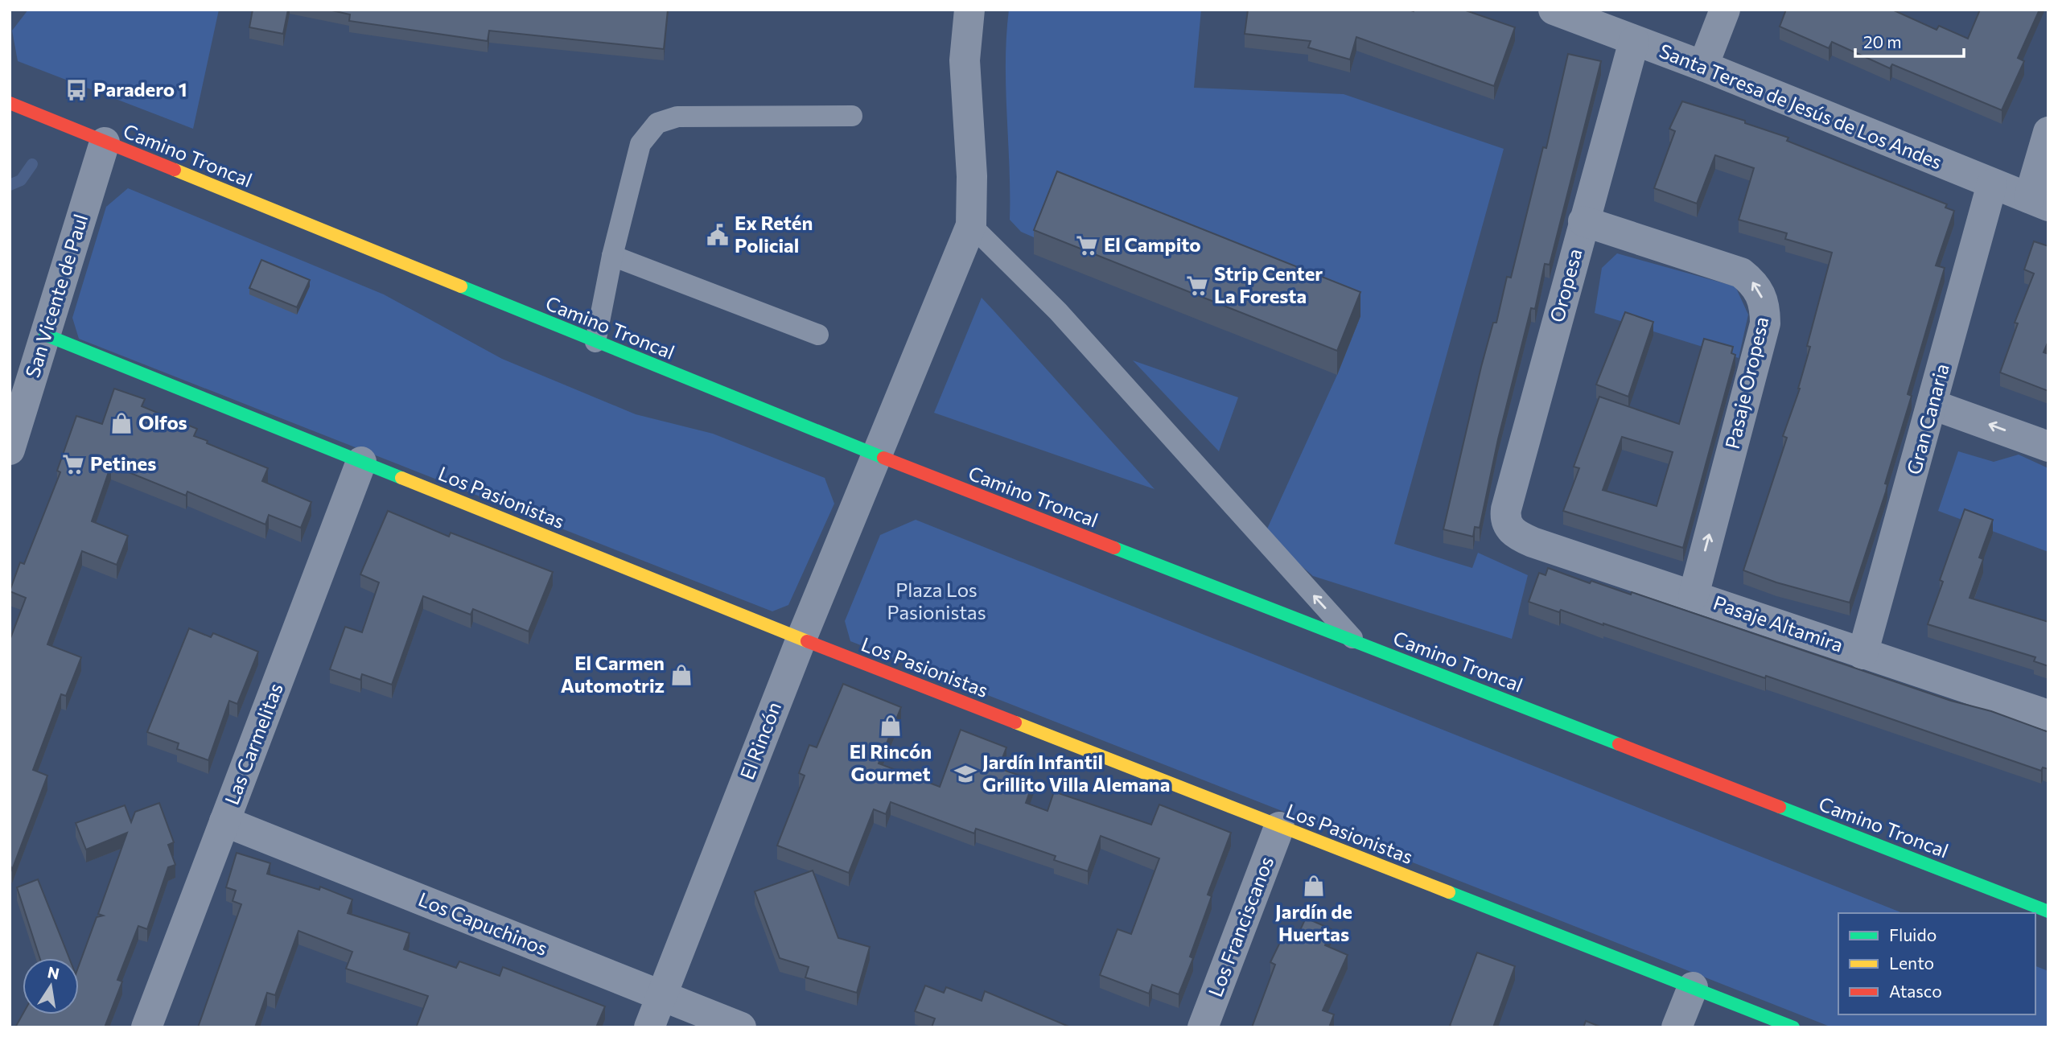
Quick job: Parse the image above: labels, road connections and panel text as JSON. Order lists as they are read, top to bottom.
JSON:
{
  "streets": {
    "main road": ["Camino Troncal", "Los Pasionistas"],
    "street": [
      "Santa Teresa de Jesús de Los Andes",
      "Oropesa",
      "San Vicente de Paul",
      "Pasaje Oropesa",
      "Gran Canaria",
      "Pasaje Altamira",
      "El Rincón",
      "Las Carmelitas",
      "Los Capuchinos",
      "Los Franciscanos"
    ]
  },
  "crossings": [
    ["Santa Teresa de Jesús de Los Andes", "Oropesa"],
    ["Santa Teresa de Jesús de Los Andes", "Gran Canaria"],
    ["Camino Troncal", "San Vicente de Paul"],
    ["Camino Troncal", "El Rincón"],
    ["Oropesa", "Pasaje Oropesa"],
    ["Oropesa", "Pasaje Altamira"],
    ["San Vicente de Paul", "Los Pasionistas"],
    ["Pasaje Oropesa", "Pasaje Altamira"],
    ["Gran Canaria", "Pasaje Altamira"],
    ["Los Pasionistas", "El Rincón"],
    ["Los Pasionistas", "Las Carmelitas"],
    ["Los Pasionistas", "Los Franciscanos"],
    ["El Rincón", "Los Capuchinos"],
    ["Las Carmelitas", "Los Capuchinos"]
  ],
  "parks": ["Plaza Los Pasionistas"],
  "places": {
    "bus stop": ["Paradero 1"],
    "public building": ["Ex Retén Policial"],
    "supermarket": ["El Campito", "Strip Center La Foresta", "Petines"],
    "shop": [
      "Olfos",
      "El Carmen Automotriz",
      "El Rincón Gourmet",
      "Jardín de Huertas"
    ],
    "school or university": ["Jardín Infantil Grillito Villa Alemana"]
  },
  "legend": ["Fluido", "Lento", "Atasco"],
  "scale_bar": "20 m",
  "north": "top"
}
